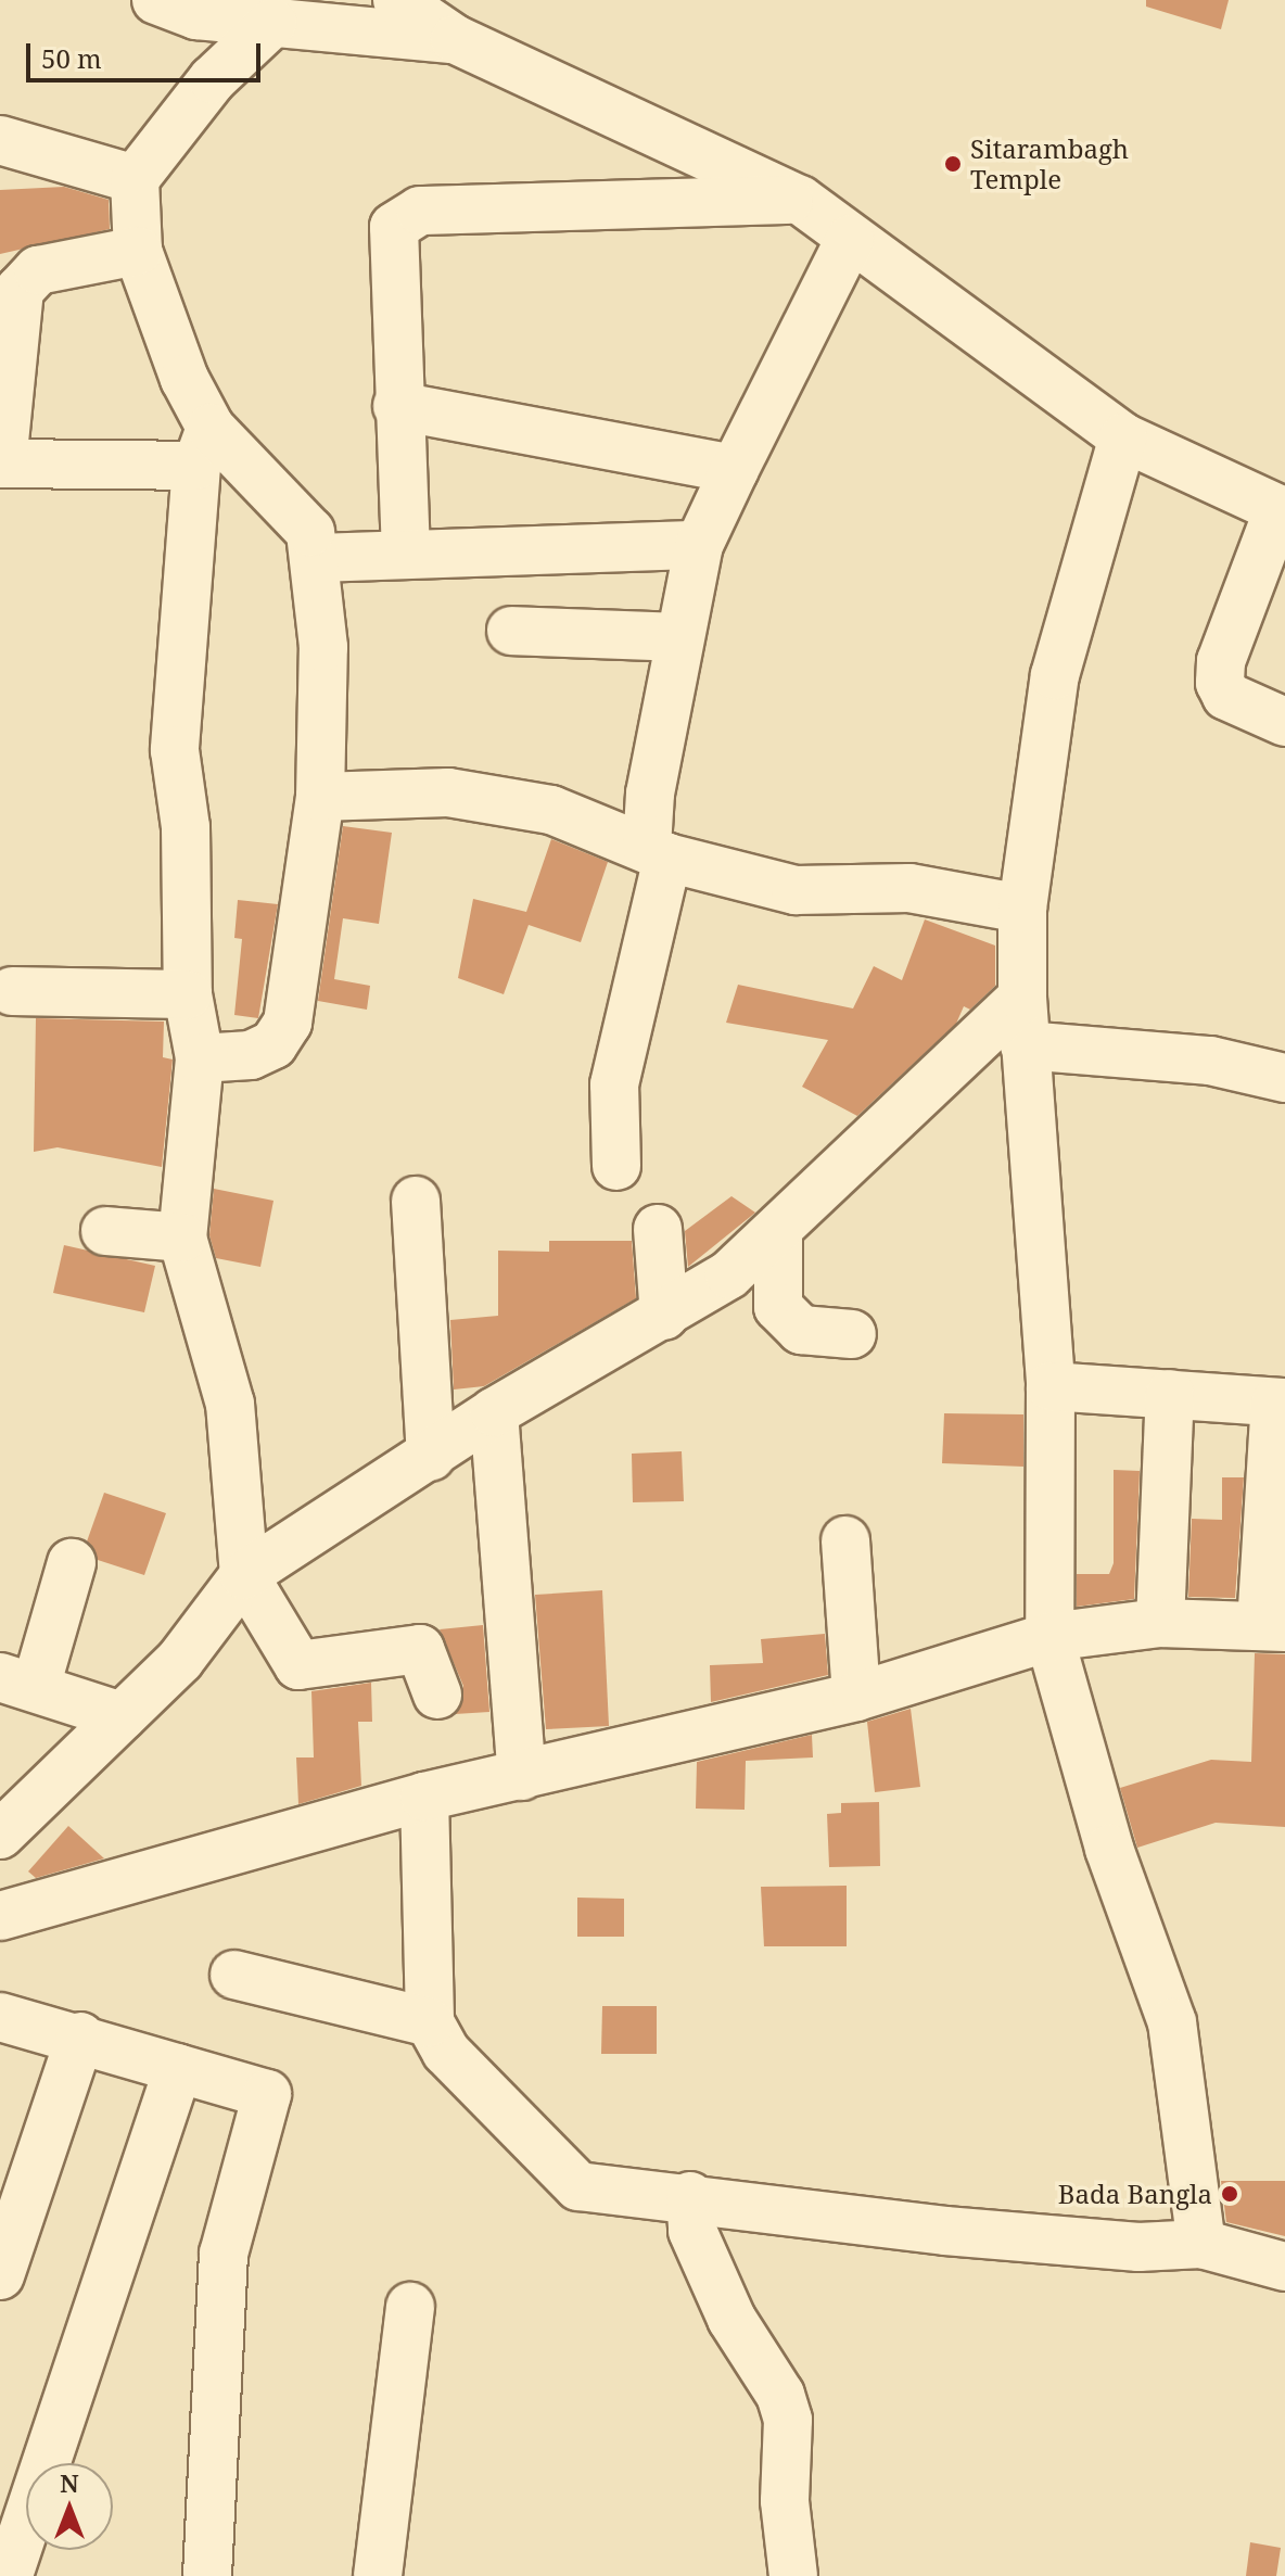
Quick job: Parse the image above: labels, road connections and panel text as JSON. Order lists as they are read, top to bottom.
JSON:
{
  "places": ["Sitarambagh Temple", "Bada Bangla"],
  "scale_bar": "50 m",
  "north": "top"
}
